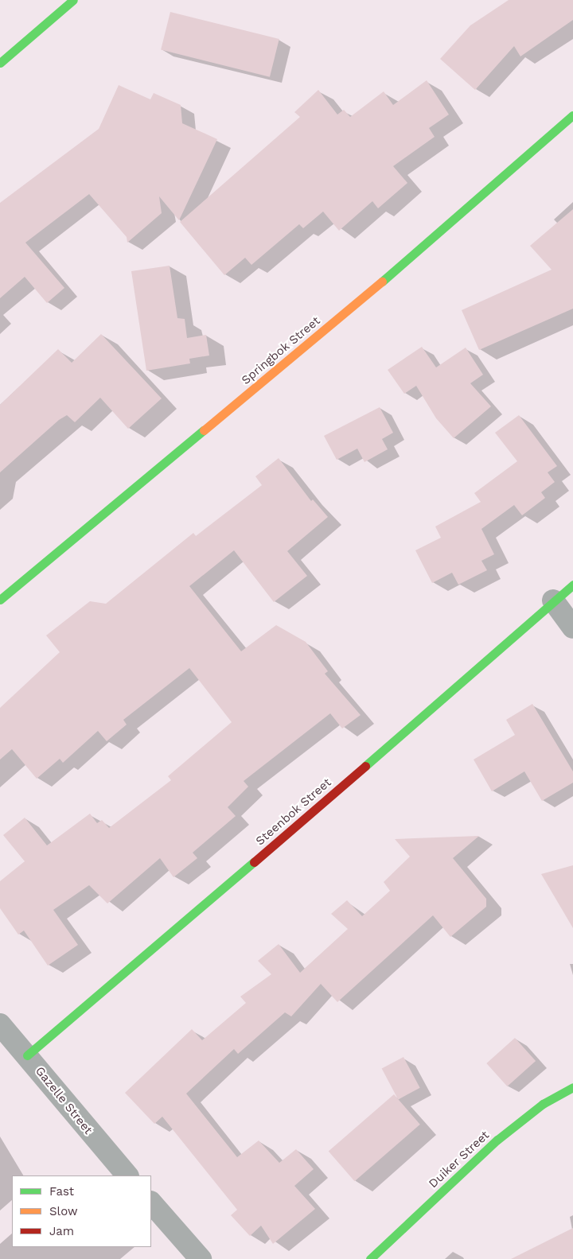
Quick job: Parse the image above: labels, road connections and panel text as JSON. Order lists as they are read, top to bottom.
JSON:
{
  "streets": {
    "street": [
      "Springbok Street",
      "Steenbok Street",
      "Gazelle Street",
      "Duiker Street"
    ]
  },
  "crossings": [
    ["Steenbok Street", "Gazelle Street"]
  ],
  "legend": ["Fast", "Slow", "Jam"]
}
